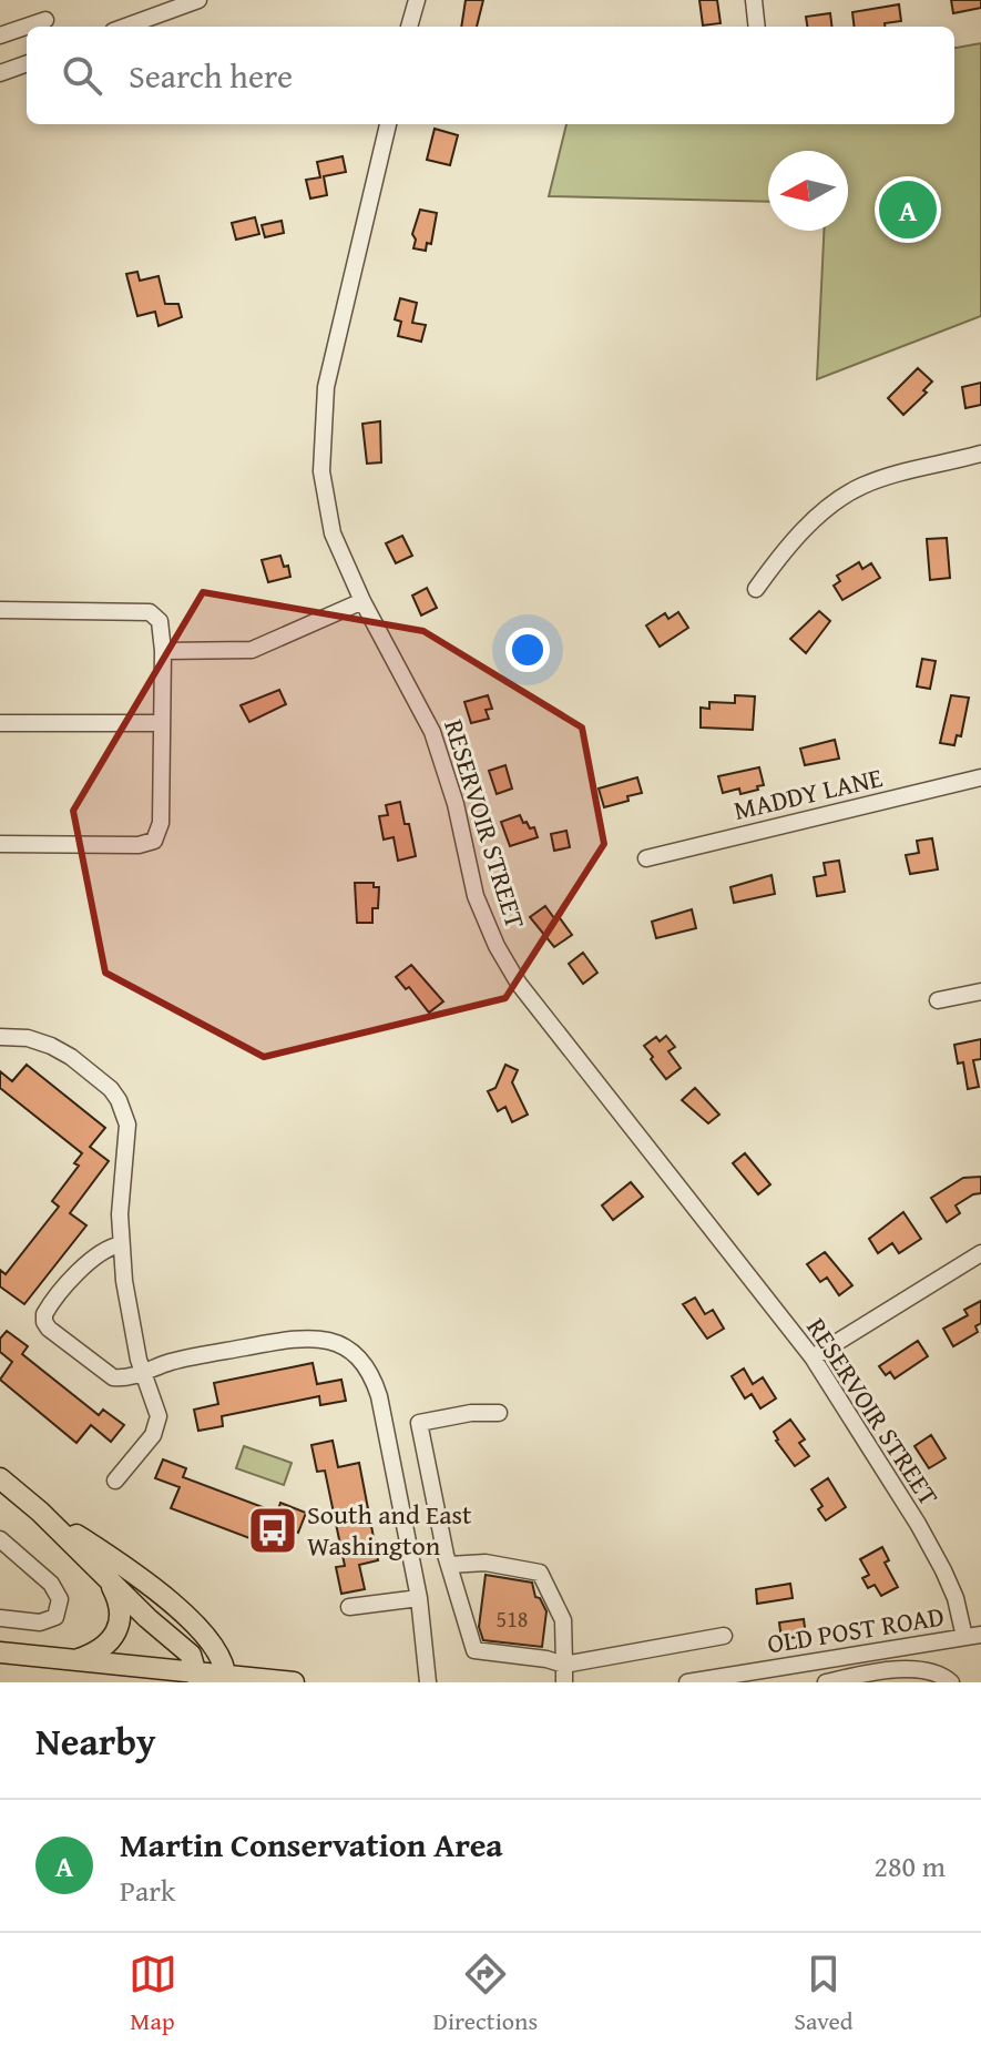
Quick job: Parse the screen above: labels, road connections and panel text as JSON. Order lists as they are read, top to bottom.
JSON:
{
  "streets": {
    "street": ["MADDY LANE", "RESERVOIR STREET", "OLD POST ROAD"]
  },
  "crossings": [
    ["RESERVOIR STREET", "OLD POST ROAD"]
  ],
  "places": {
    "bus stop": ["South and East Washington"]
  },
  "house_numbers": ["518"],
  "north": "left",
  "page": {
    "search": "Search here",
    "pins": "A",
    "heading": "Nearby",
    "list": [
      {
        "mark": "A",
        "name": "Martin Conservation Area",
        "note": "Park",
        "value": "280 m"
      }
    ],
    "nav": ["Map", "Directions", "Saved"]
  }
}
